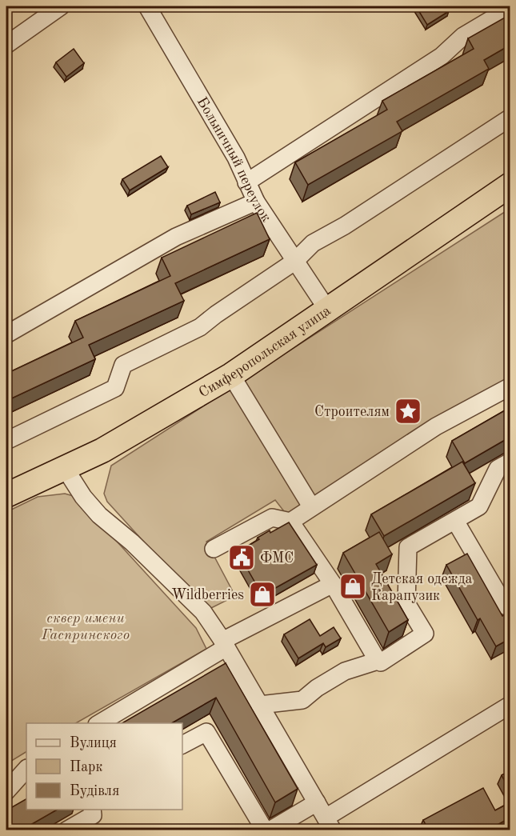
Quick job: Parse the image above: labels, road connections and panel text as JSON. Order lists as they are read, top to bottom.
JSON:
{
  "streets": {
    "highway": ["Симферопольская улица"],
    "street": ["Больничный переулок"]
  },
  "crossings": [
    ["Больничный переулок", "Симферопольская улица"]
  ],
  "parks": ["сквер имени Гаспринского"],
  "places": {
    "place": ["Строителям"],
    "public building": ["ФМС"],
    "shop": ["Детская одежда Карапузик", "Wildberries"]
  },
  "legend": ["Вулиця", "Парк", "Будівля"]
}
